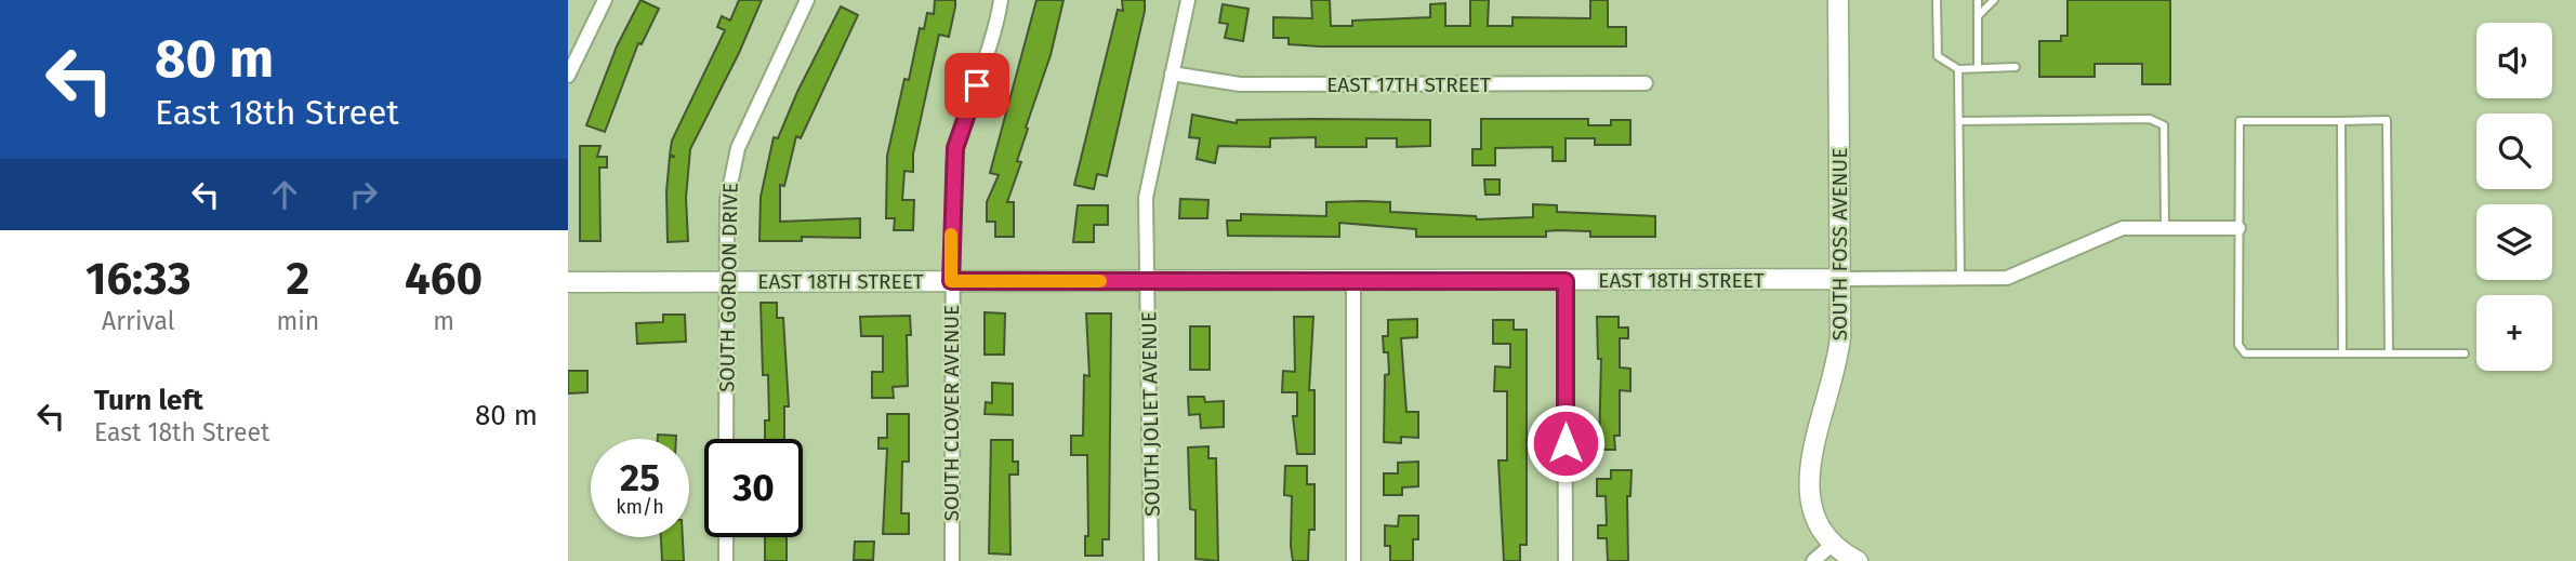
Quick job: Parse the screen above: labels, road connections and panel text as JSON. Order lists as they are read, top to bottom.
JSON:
{
  "streets": {
    "street": [
      "EAST 17TH STREET",
      "SOUTH FOSS AVENUE",
      "EAST 18TH STREET",
      "SOUTH GORDON DRIVE",
      "SOUTH CLOVER AVENUE",
      "SOUTH JOLIET AVENUE"
    ]
  },
  "crossings": [
    ["EAST 17TH STREET", "SOUTH JOLIET AVENUE"],
    ["SOUTH FOSS AVENUE", "EAST 18TH STREET"],
    ["EAST 18TH STREET", "SOUTH GORDON DRIVE"],
    ["EAST 18TH STREET", "SOUTH CLOVER AVENUE"],
    ["EAST 18TH STREET", "SOUTH JOLIET AVENUE"]
  ],
  "page": {
    "turn": ["80 m", "East 18th Street"],
    "map_buttons": "+",
    "eta": [
      "16:33",
      "Arrival",
      "2",
      "min",
      "460",
      "m"
    ],
    "list": [
      {
        "name": "Turn left",
        "note": "East 18th Street",
        "value": "80 m"
      }
    ],
    "speed": "25 km/h",
    "limit": "30"
  }
}
